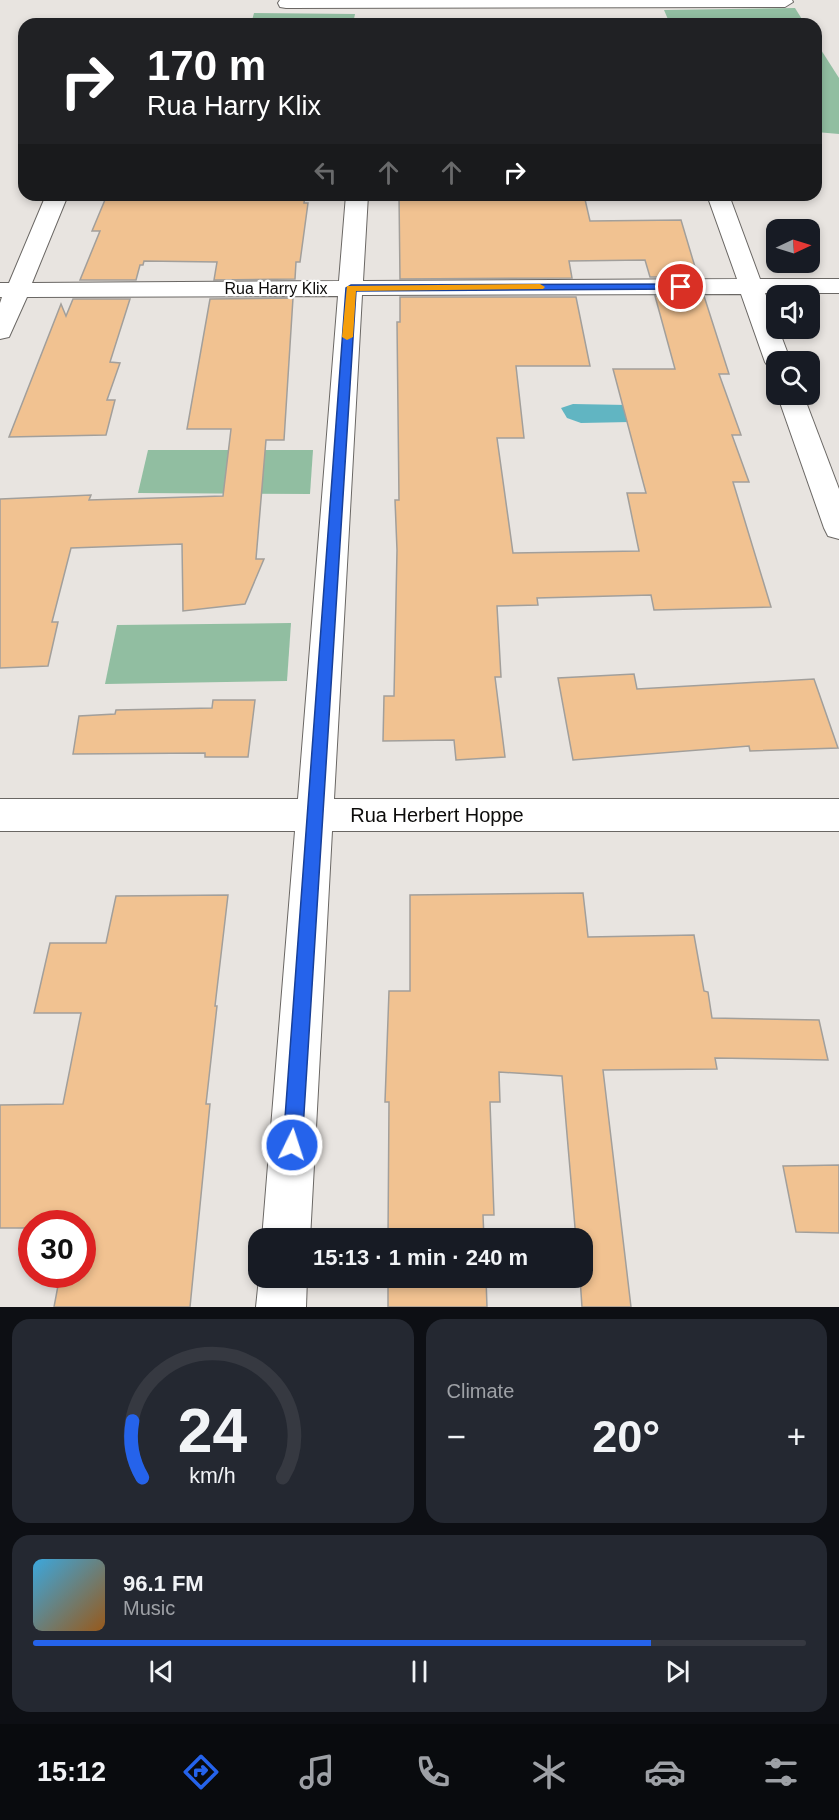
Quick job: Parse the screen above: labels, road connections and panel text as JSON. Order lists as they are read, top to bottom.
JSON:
{
  "streets": {
    "street": ["Rua Harry Klix", "Rua Herbert Hoppe"]
  },
  "north": "right",
  "page": {
    "turn": ["170 m", "Rua Harry Klix"],
    "limit": "30",
    "trip": "15:13 · 1 min · 240 m",
    "tile": "Climate",
    "heat": ["−", "20°", "+"],
    "song": ["96.1 FM", "Music"],
    "tabs": "15:12",
    "gauge": ["24", "km/h"]
  }
}
